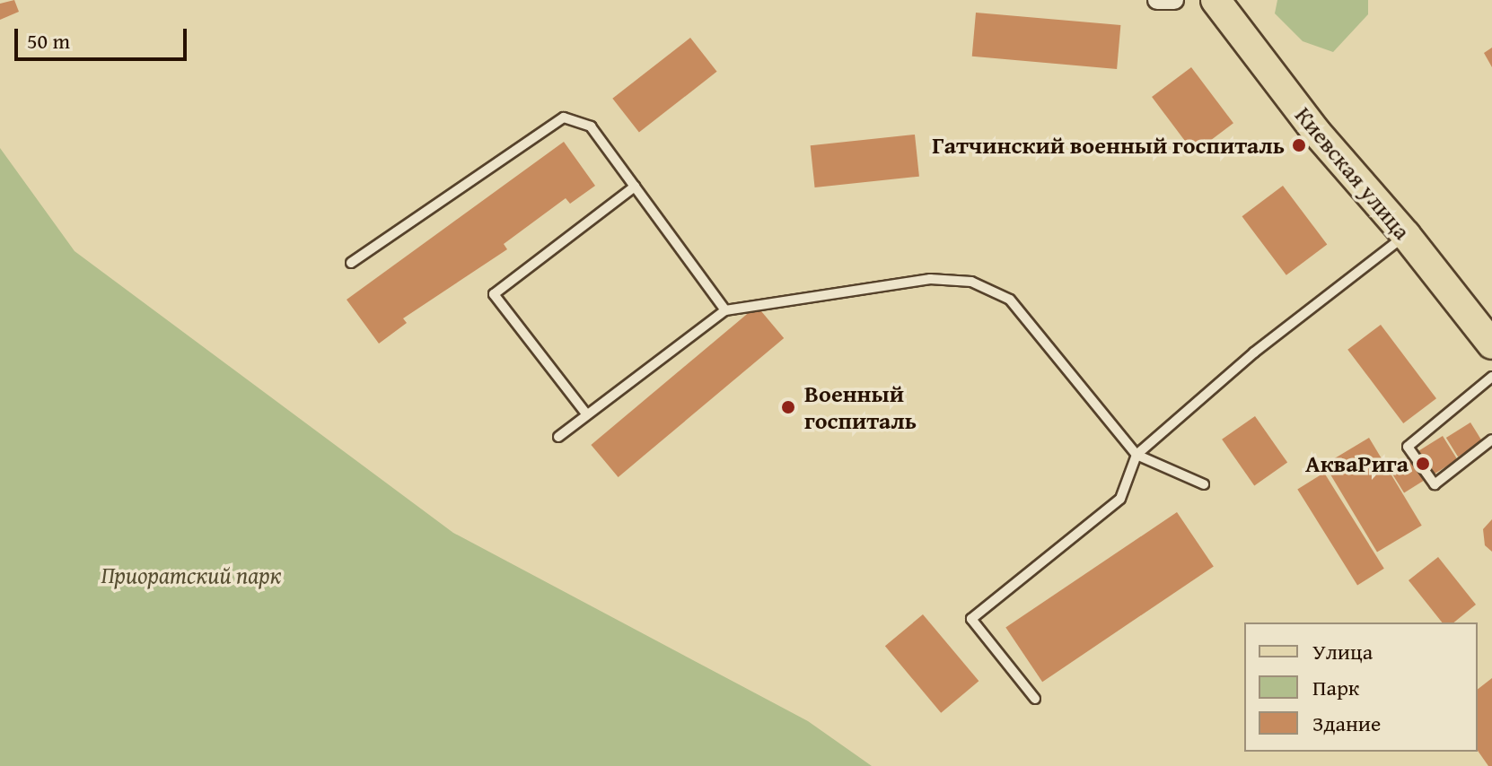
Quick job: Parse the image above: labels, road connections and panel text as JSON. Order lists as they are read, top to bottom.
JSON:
{
  "streets": {
    "main road": ["Киевская улица"]
  },
  "parks": ["Приоратский парк"],
  "places": ["Гатчинский военный госпиталь", "Военный госпиталь", "АкваРига"],
  "legend": ["Улица", "Парк", "Здание"],
  "scale_bar": "50 m"
}
